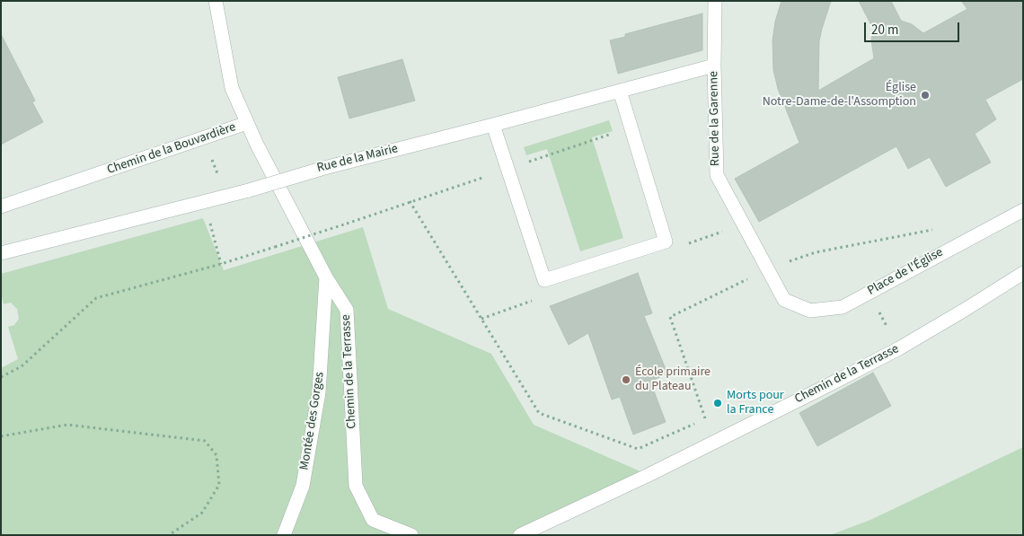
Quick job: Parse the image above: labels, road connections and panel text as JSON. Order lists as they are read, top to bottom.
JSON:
{
  "streets": {
    "street": [
      "Rue de la Garenne",
      "Chemin de la Bouvardière",
      "Rue de la Mairie",
      "Place de l'Église",
      "Chemin de la Terrasse",
      "Montée des Gorges"
    ]
  },
  "crossings": [
    ["Rue de la Garenne", "Rue de la Mairie"],
    ["Rue de la Garenne", "Place de l'Église"],
    ["Chemin de la Bouvardière", "Chemin de la Terrasse"],
    ["Chemin de la Terrasse", "Montée des Gorges"]
  ],
  "places": ["Église Notre-Dame-de-l'Assomption", "École primaire du Plateau", "Morts pour la France"],
  "scale_bar": "20 m"
}
